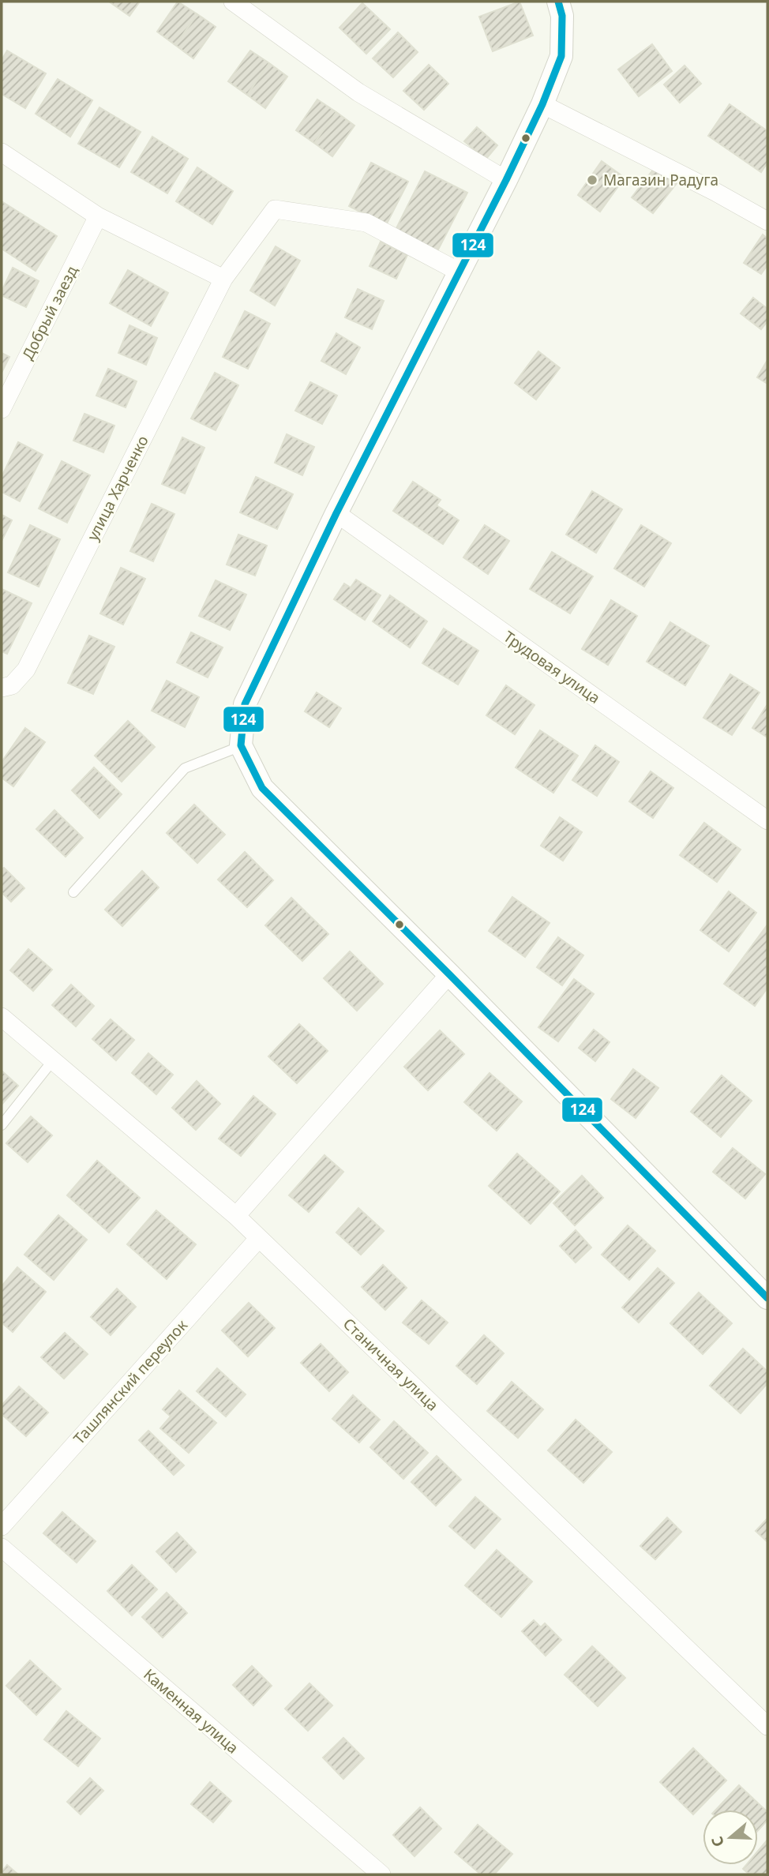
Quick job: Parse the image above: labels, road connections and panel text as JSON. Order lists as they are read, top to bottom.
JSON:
{
  "streets": {
    "street": [
      "Добрый заезд",
      "улица Харченко",
      "Трудовая улица",
      "Станичная улица",
      "Ташлянский переулок",
      "Каменная улица"
    ]
  },
  "crossings": [
    ["Станичная улица", "Ташлянский переулок"]
  ],
  "places": ["Магазин Радуга"],
  "lines": ["transit line 124"],
  "north": "left"
}
